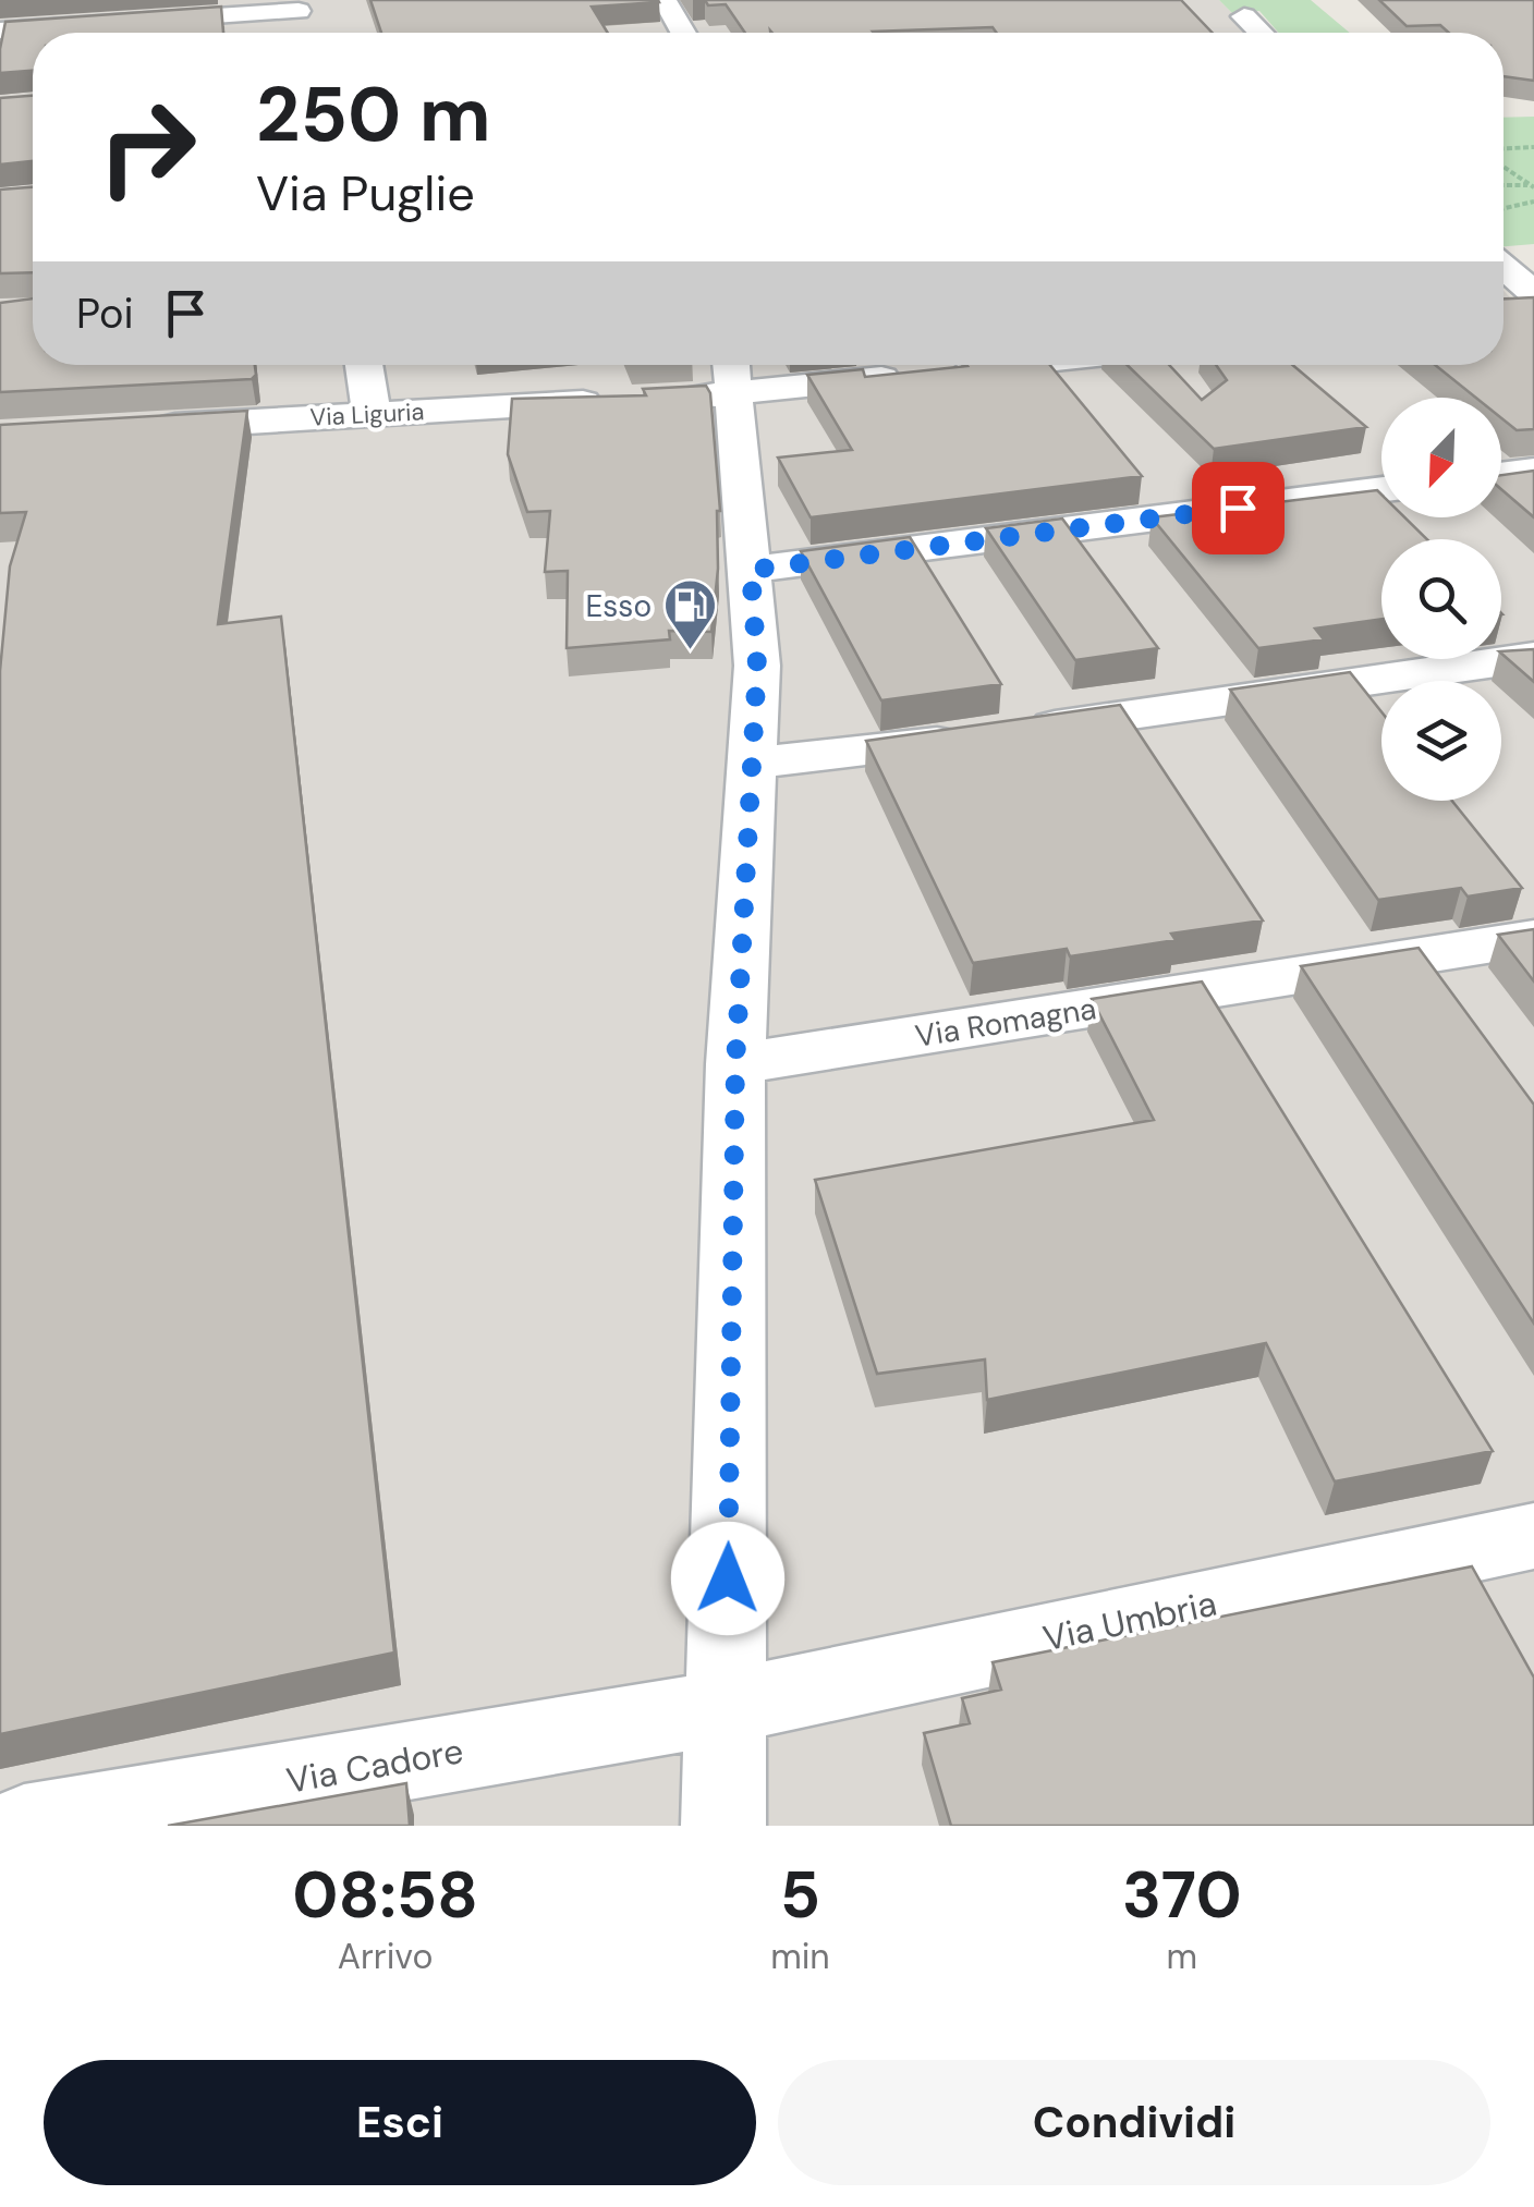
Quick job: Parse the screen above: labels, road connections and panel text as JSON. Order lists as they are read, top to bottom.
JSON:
{
  "streets": {
    "street": [
      "Via Liguria",
      "Via Romagna",
      "Via Umbria",
      "Via Cadore"
    ]
  },
  "crossings": [
    ["Via Umbria", "Via Cadore"]
  ],
  "places": {
    "fuel station": ["Esso"]
  },
  "north": "bottom left",
  "page": {
    "turn": ["250 m", "Via Puglie"],
    "then": "Poi",
    "eta": [
      "08:58",
      "Arrivo",
      "5",
      "min",
      "370",
      "m"
    ],
    "buttons": ["Esci", "Condividi"]
  }
}
